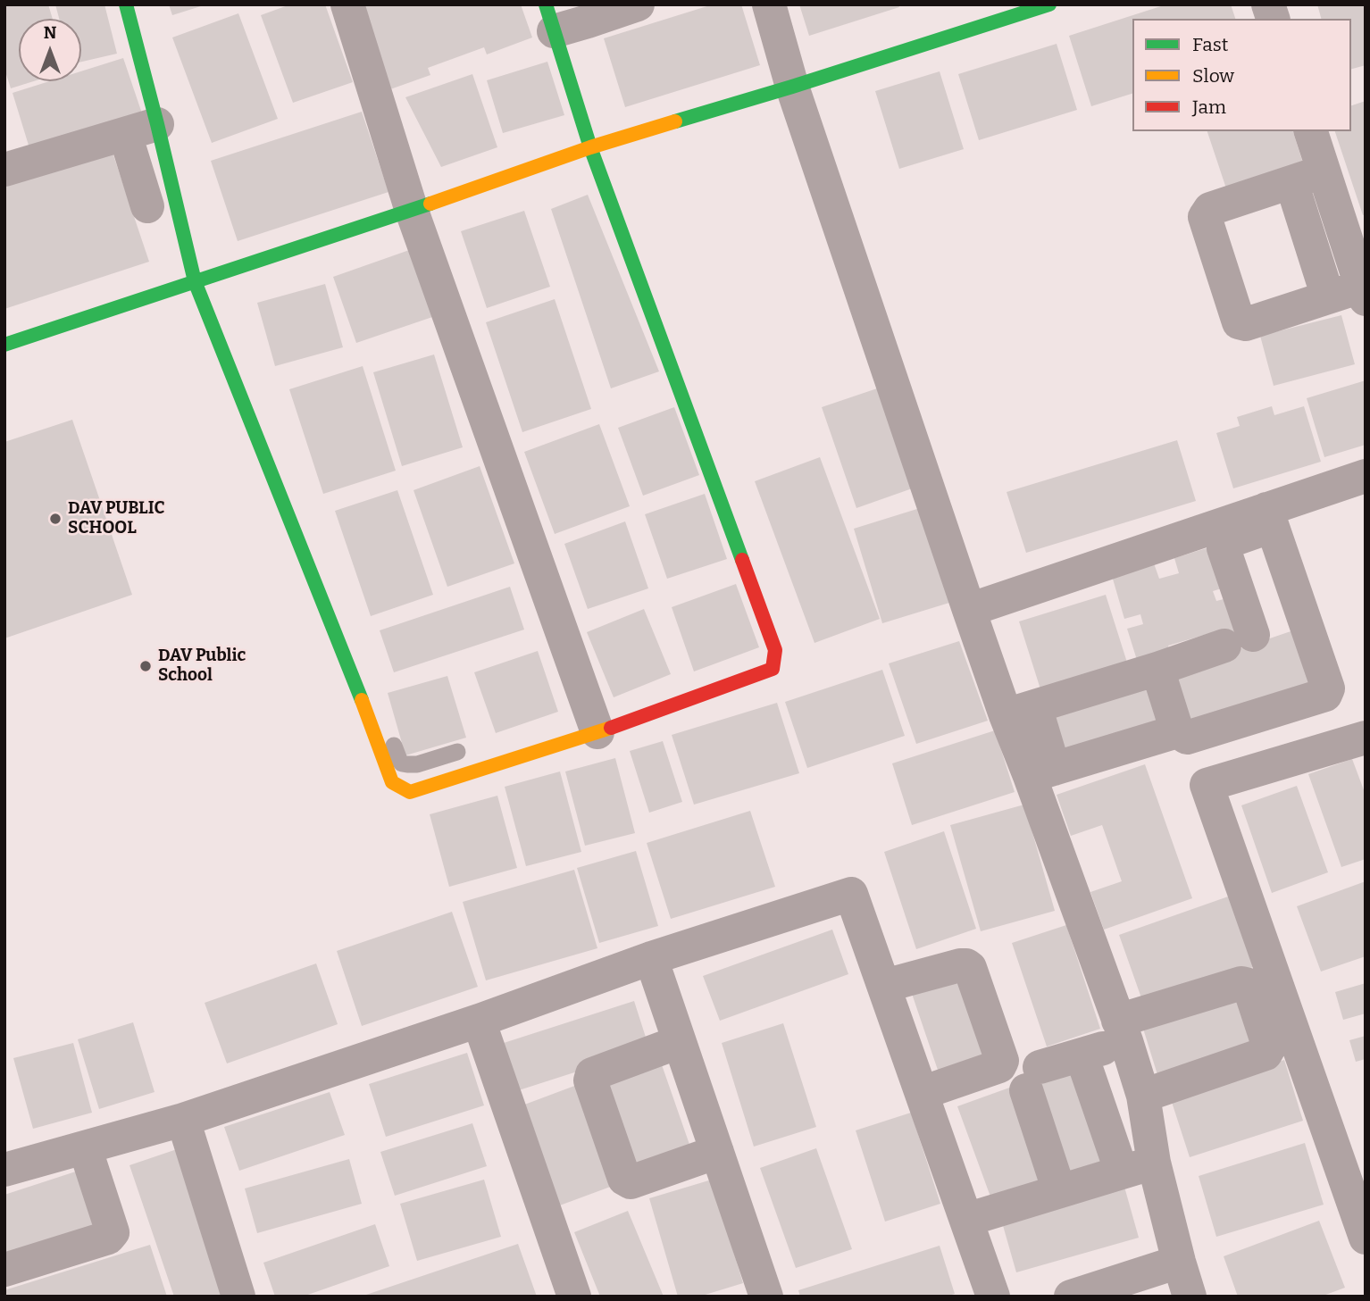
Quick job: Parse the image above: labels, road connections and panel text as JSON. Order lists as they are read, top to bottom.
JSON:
{
  "places": ["DAV PUBLIC SCHOOL", "DAV Public School"],
  "legend": ["Fast", "Slow", "Jam"],
  "north": "top"
}
